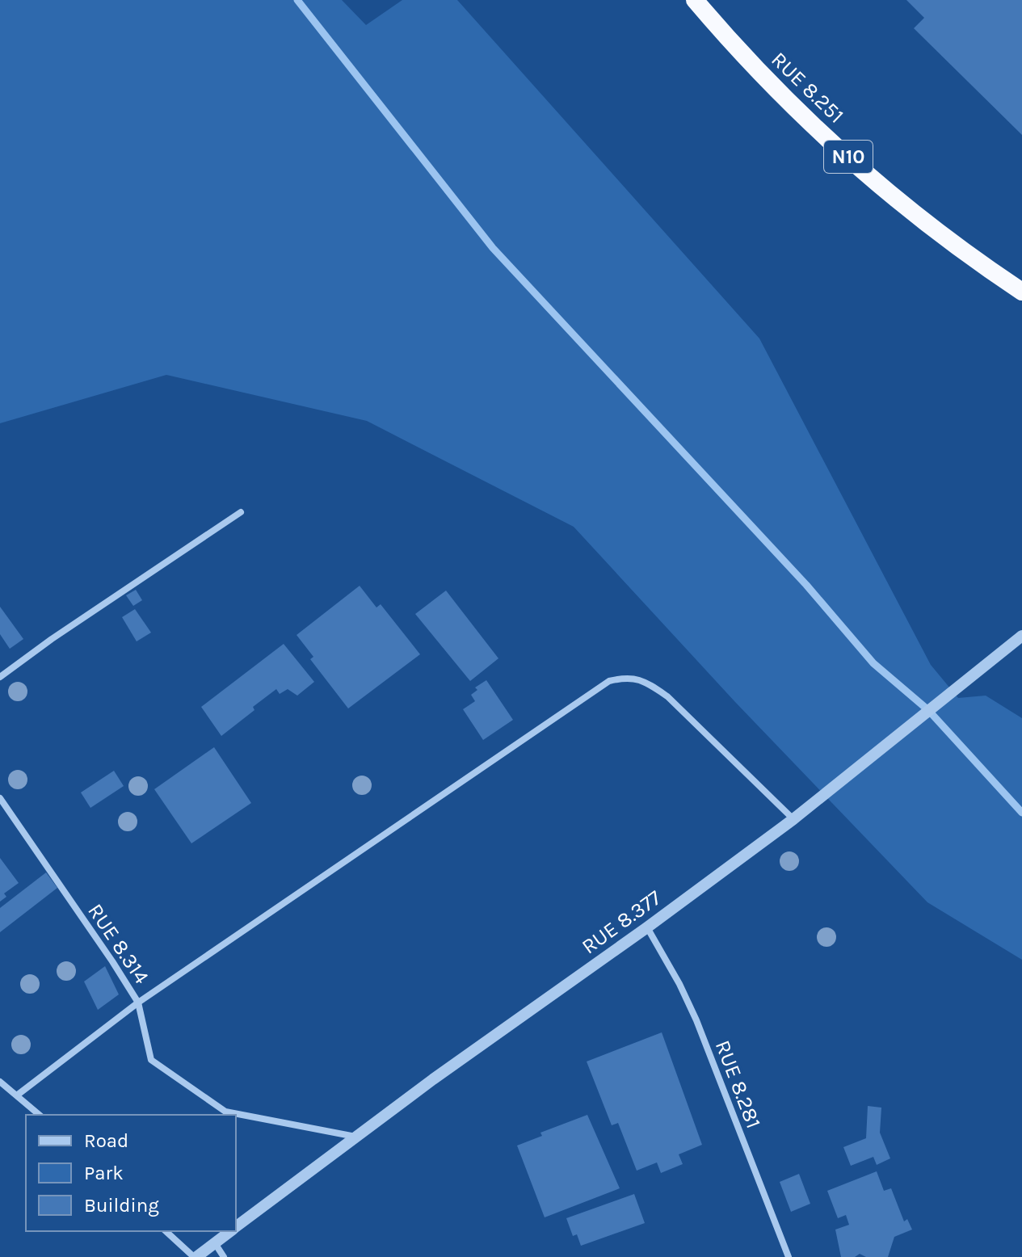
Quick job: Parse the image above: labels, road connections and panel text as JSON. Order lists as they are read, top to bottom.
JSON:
{
  "streets": {
    "highway": ["RUE 8.251", "N10"],
    "street": ["RUE 8.377", "RUE 8.314", "RUE 8.281"]
  },
  "crossings": [
    ["RUE 8.377", "RUE 8.314"],
    ["RUE 8.377", "RUE 8.281"]
  ],
  "legend": ["Road", "Park", "Building"]
}
